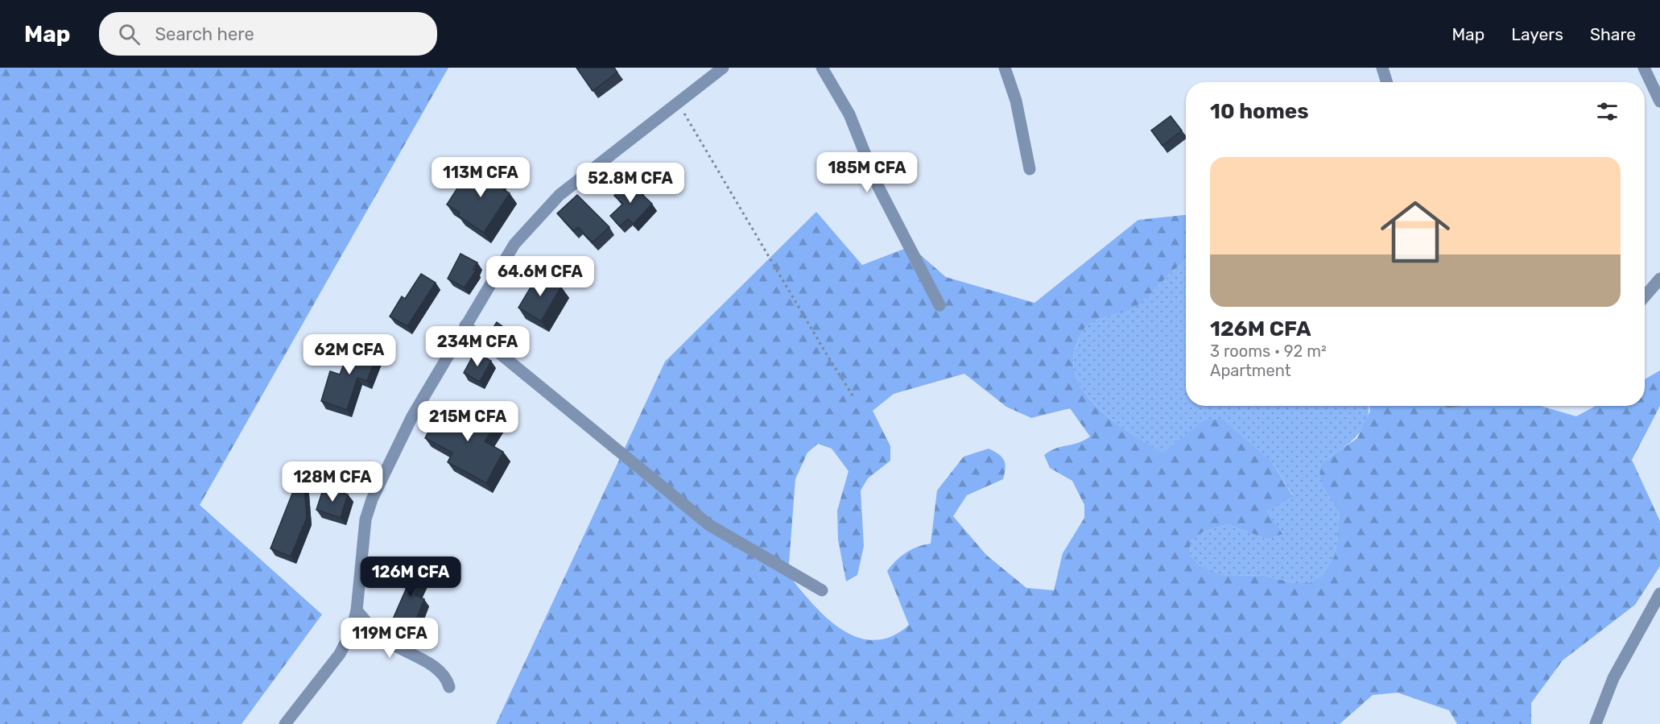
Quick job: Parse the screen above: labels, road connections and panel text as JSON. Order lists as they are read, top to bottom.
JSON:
{
  "page": {
    "header": "Map",
    "search": "Search here",
    "nav": ["Map", "Layers", "Share"],
    "heading": "10 homes",
    "list": [
      {
        "name": "126M CFA",
        "note": "3 rooms · 92 m² · Apartment"
      }
    ],
    "price": [
      "185M CFA",
      "113M CFA",
      "52.8M CFA",
      "64.6M CFA",
      "234M CFA",
      "62M CFA",
      "215M CFA",
      "128M CFA",
      "126M CFA",
      "119M CFA"
    ]
  }
}
